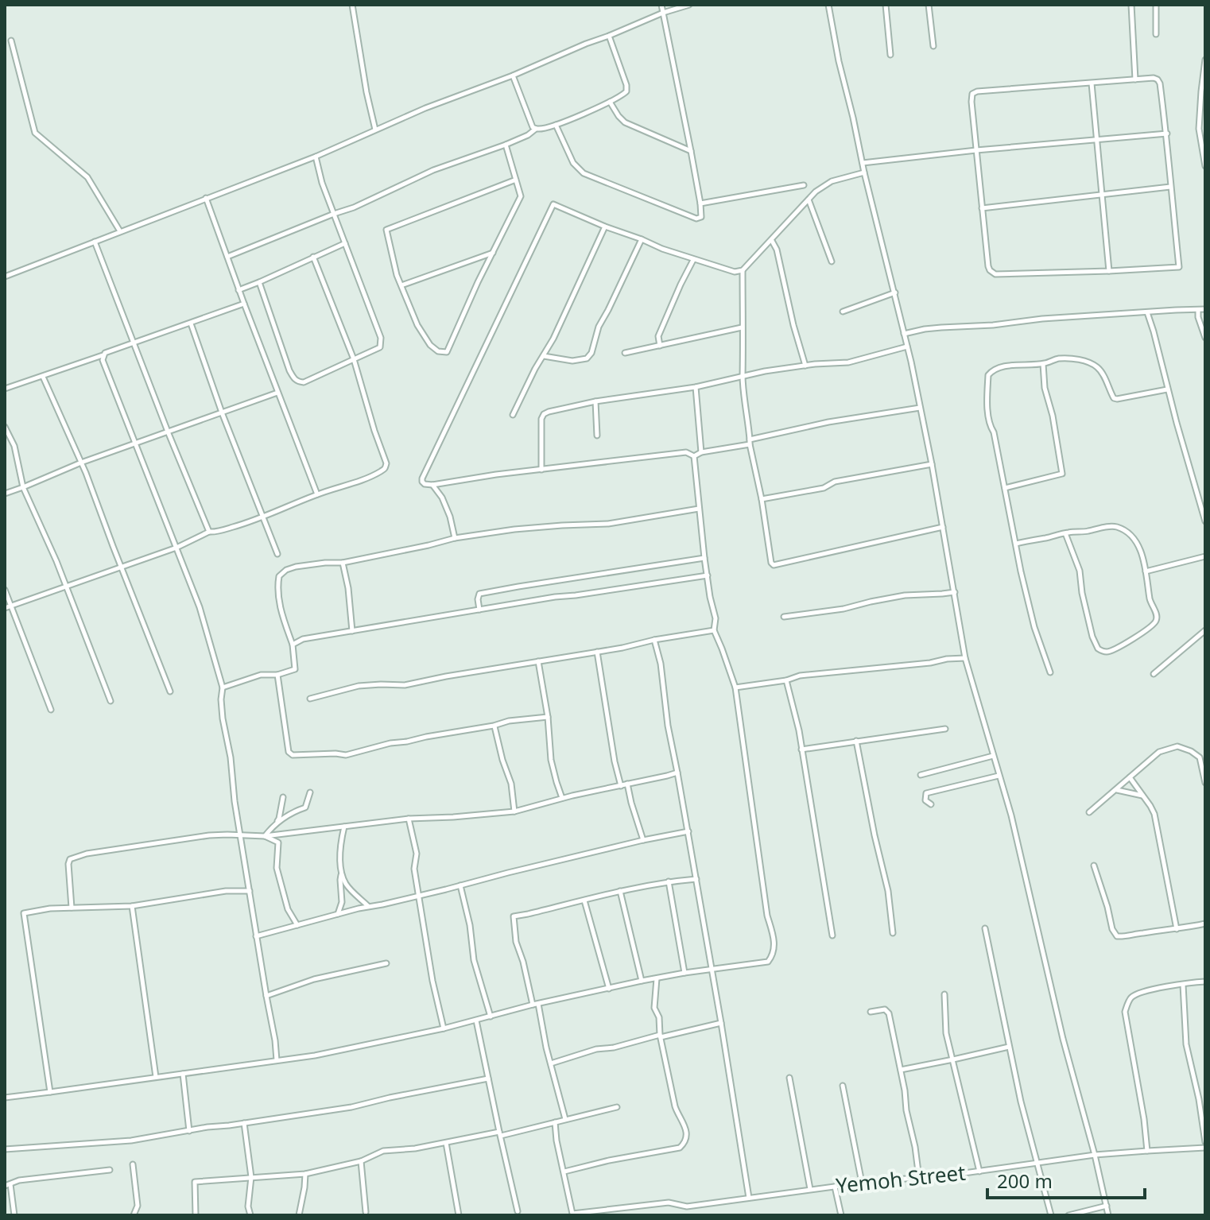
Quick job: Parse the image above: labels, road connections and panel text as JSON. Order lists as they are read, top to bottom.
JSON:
{
  "streets": {
    "street": ["Yemoh Street"]
  },
  "scale_bar": "200 m"
}
